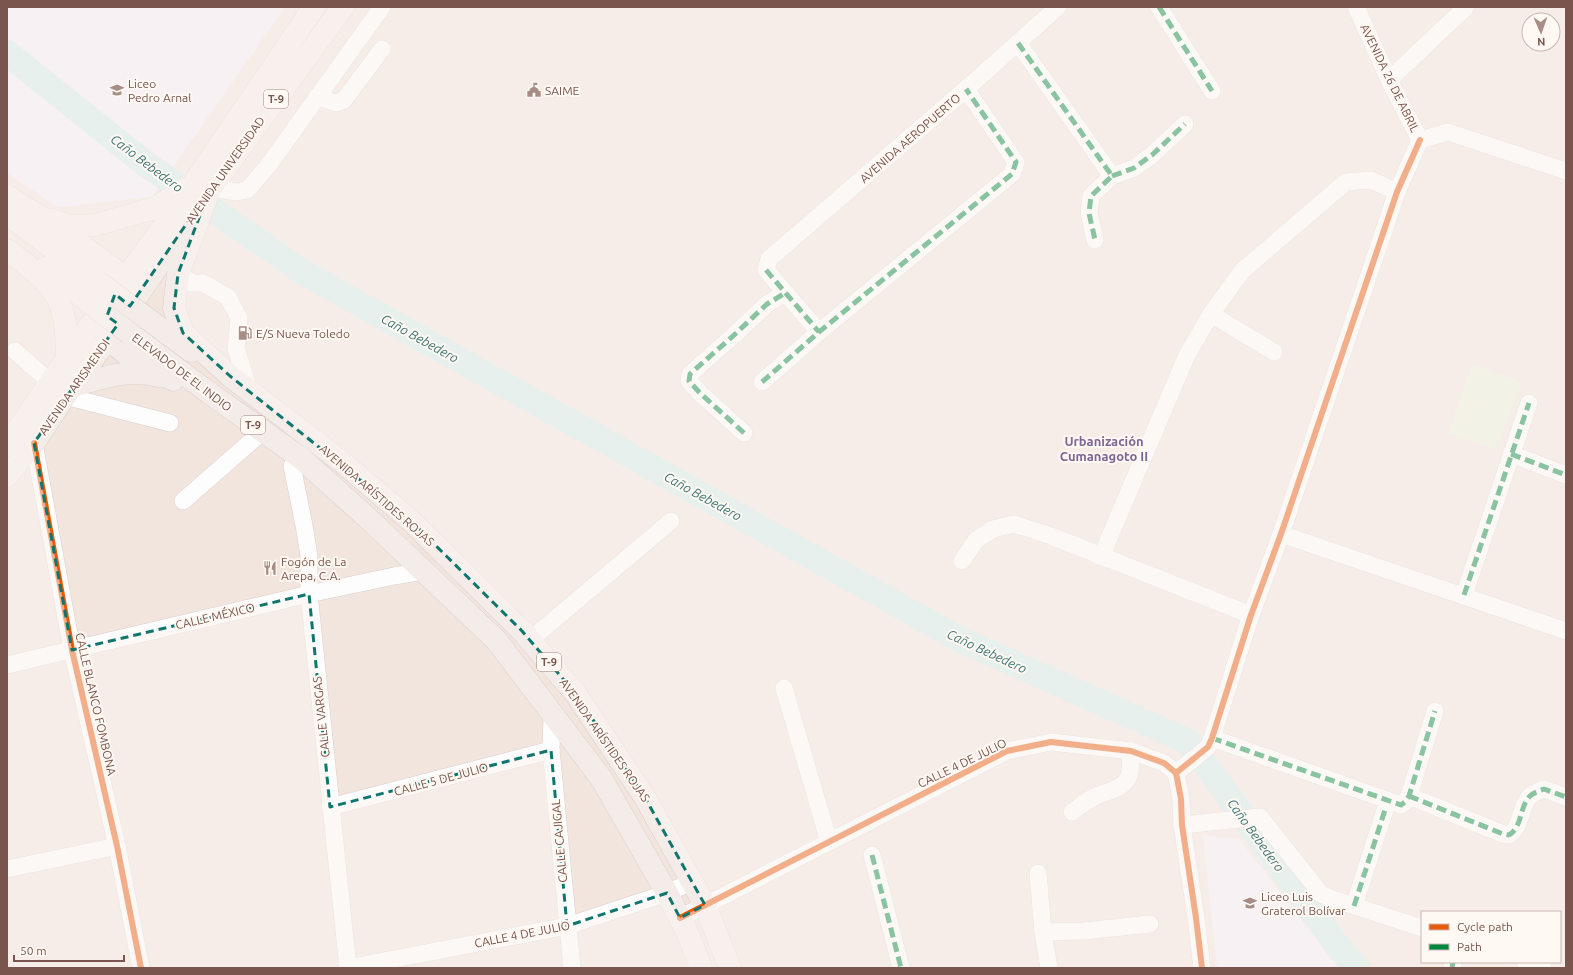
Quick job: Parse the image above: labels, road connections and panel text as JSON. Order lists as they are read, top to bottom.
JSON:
{
  "streets": {
    "main road": [
      "T-9",
      "AVENIDA UNIVERSIDAD",
      "ELEVADO DE EL INDIO",
      "AVENIDA ARISMENDI",
      "AVENIDA ARÍSTIDES ROJAS"
    ],
    "street": [
      "AVENIDA 26 DE ABRIL",
      "AVENIDA AEROPUERTO",
      "CALLE MÉXICO",
      "CALLE BLANCO FOMBONA",
      "CALLE VARGAS",
      "CALLE 4 DE JULIO",
      "CALLE 5 DE JULIO",
      "CALLE CAJIGAL"
    ]
  },
  "crossings": [
    ["T-9", "AVENIDA UNIVERSIDAD"],
    ["T-9", "ELEVADO DE EL INDIO"],
    ["T-9", "AVENIDA ARISMENDI"],
    ["T-9", "AVENIDA ARÍSTIDES ROJAS"],
    ["T-9", "CALLE VARGAS"],
    ["AVENIDA UNIVERSIDAD", "ELEVADO DE EL INDIO"],
    ["AVENIDA UNIVERSIDAD", "AVENIDA ARISMENDI"],
    ["ELEVADO DE EL INDIO", "AVENIDA ARISMENDI"],
    ["ELEVADO DE EL INDIO", "AVENIDA ARÍSTIDES ROJAS"],
    ["AVENIDA ARISMENDI", "CALLE BLANCO FOMBONA"],
    ["AVENIDA ARÍSTIDES ROJAS", "CALLE MÉXICO"],
    ["AVENIDA ARÍSTIDES ROJAS", "CALLE 4 DE JULIO"],
    ["AVENIDA ARÍSTIDES ROJAS", "CALLE CAJIGAL"],
    ["CALLE MÉXICO", "CALLE BLANCO FOMBONA"],
    ["CALLE MÉXICO", "CALLE VARGAS"],
    ["CALLE VARGAS", "CALLE 4 DE JULIO"],
    ["CALLE VARGAS", "CALLE 5 DE JULIO"],
    ["CALLE 4 DE JULIO", "CALLE CAJIGAL"],
    ["CALLE 5 DE JULIO", "CALLE CAJIGAL"]
  ],
  "districts": ["Urbanización Cumanagoto II"],
  "water": ["Caño Bebedero"],
  "places": {
    "school or university": ["Liceo Pedro Arnal", "Liceo Luis Graterol Bolívar"],
    "public building": ["SAIME"],
    "fuel station": ["E/S Nueva Toledo"],
    "restaurant": ["Fogón de La Arepa, C.A."]
  },
  "legend": ["Cycle path", "Path"],
  "scale_bar": "50 m",
  "north": "bottom"
}
